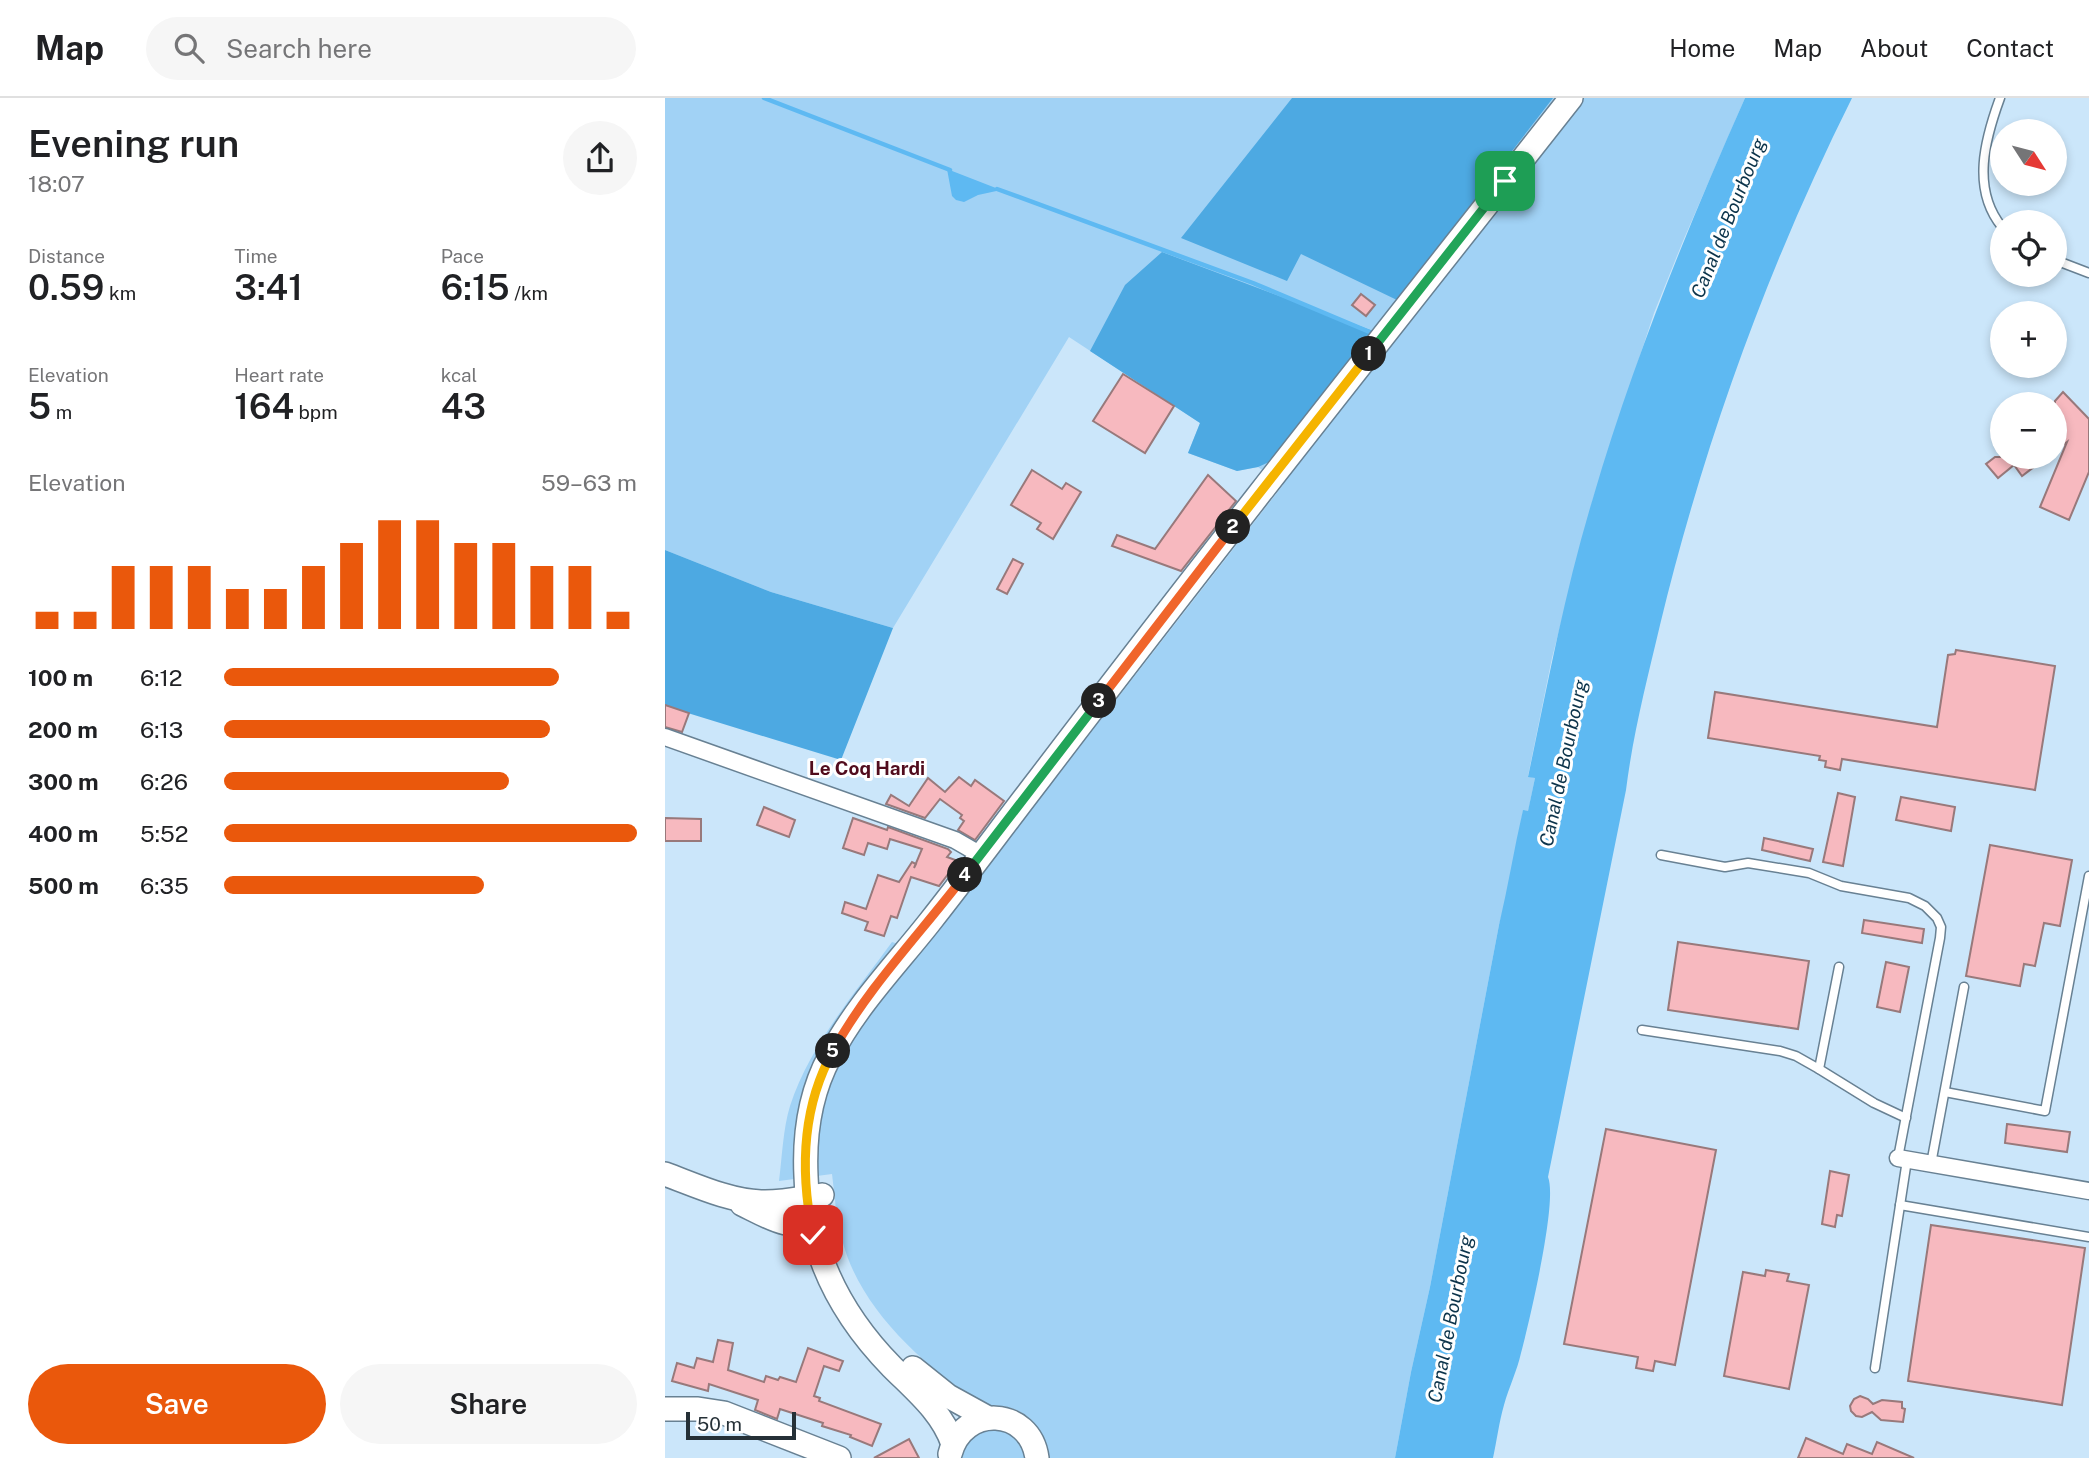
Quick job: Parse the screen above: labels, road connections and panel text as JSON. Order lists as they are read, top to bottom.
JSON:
{
  "districts": ["Le Coq Hardi"],
  "water": ["Canal de Bourbourg"],
  "scale_bar": "50 m",
  "north": "bottom right",
  "page": {
    "header": "Map",
    "search": "Search here",
    "nav": [
      "Home",
      "Map",
      "About",
      "Contact"
    ],
    "heading": ["Evening run", "18:07"],
    "map_buttons": ["+", "−"],
    "stats": [
      ["Distance", "0.59 km"],
      ["Time", "3:41"],
      ["Pace", "6:15 /km"],
      ["Elevation", "5 m"],
      ["Heart rate", "164 bpm"],
      ["kcal", "43"]
    ],
    "pins": [
      "1",
      "2",
      "3",
      "4",
      "5"
    ],
    "chart": ["Elevation", "59–63 m"],
    "list": [
      {
        "name": "100 m",
        "note": "6:12"
      },
      {
        "name": "200 m",
        "note": "6:13"
      },
      {
        "name": "300 m",
        "note": "6:26"
      },
      {
        "name": "400 m",
        "note": "5:52"
      },
      {
        "name": "500 m",
        "note": "6:35"
      }
    ],
    "buttons": ["Save", "Share"],
    "scale": "50 m"
  }
}
